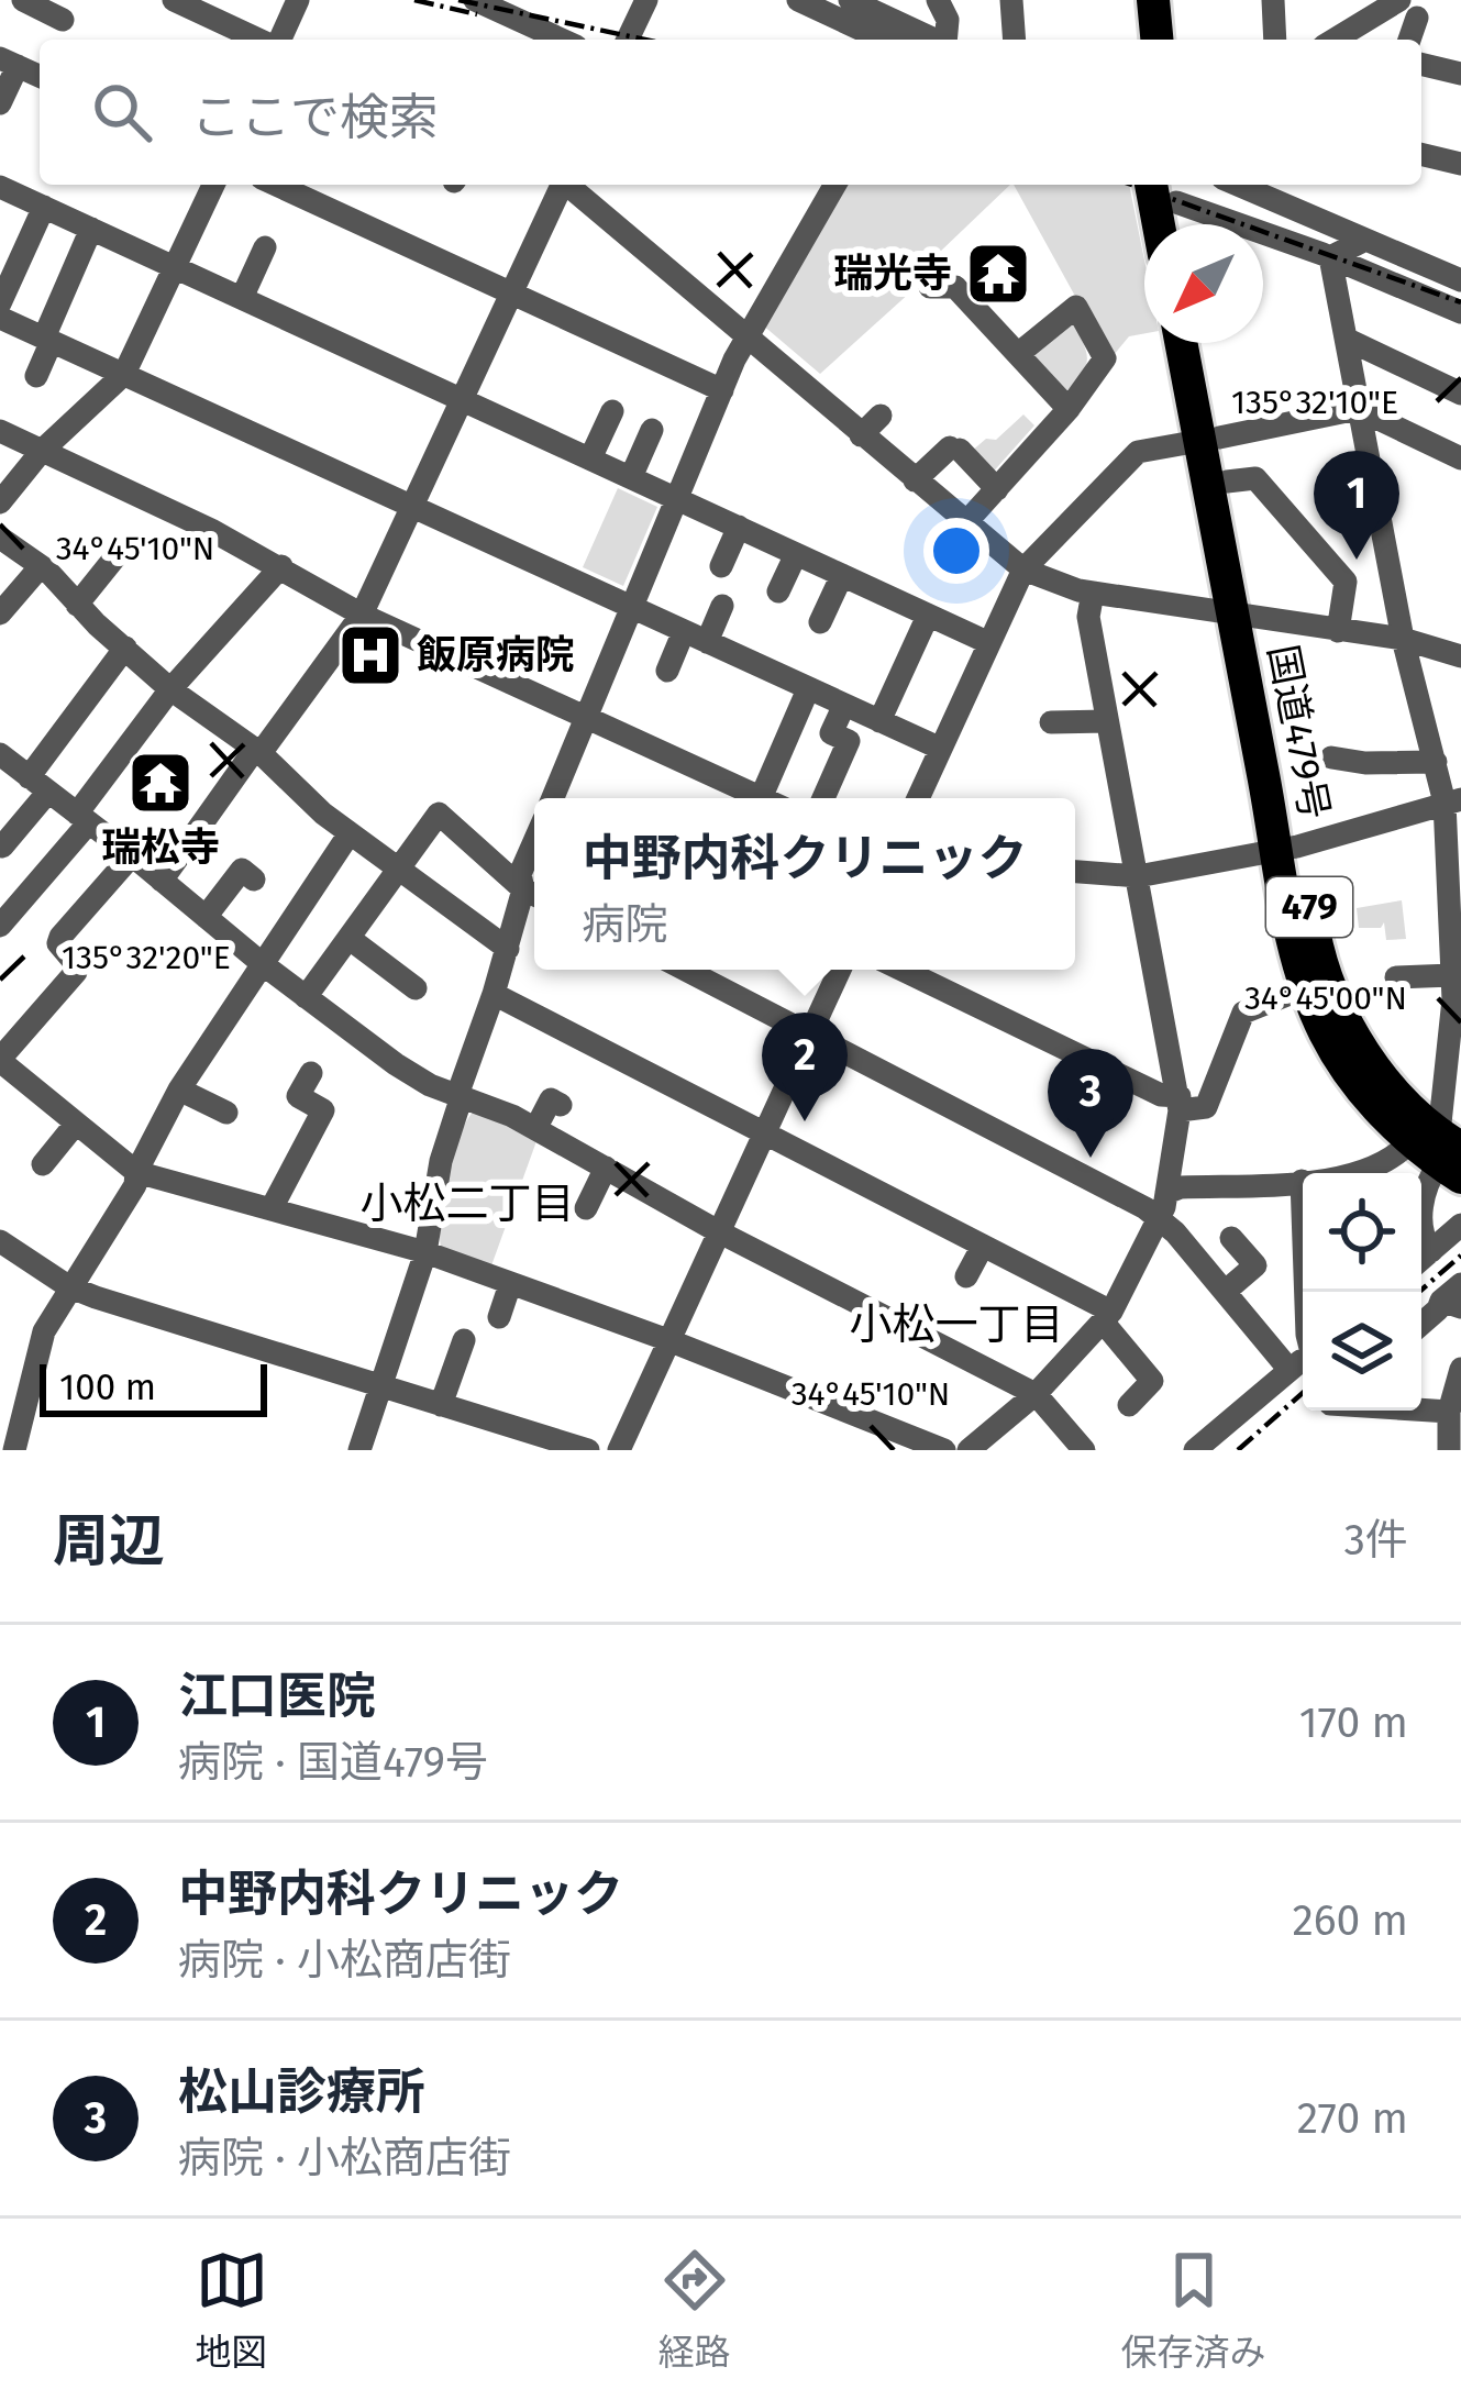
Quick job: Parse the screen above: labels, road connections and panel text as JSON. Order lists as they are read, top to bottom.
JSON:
{
  "streets": {
    "highway": ["国道479号", "479"]
  },
  "districts": ["小松二丁目", "小松一丁目"],
  "places": {
    "temple": ["瑞光寺", "瑞松寺"],
    "hospital": ["飯原病院"]
  },
  "scale_bar": "100 m",
  "north": "bottom left",
  "page": {
    "search": "ここで検索",
    "pins": ["1", "2", "3"],
    "popup": ["中野内科クリニック", "病院"],
    "scale": "100 m",
    "heading": ["周辺", "3件"],
    "list": [
      {
        "mark": "1",
        "name": "江口医院",
        "note": "病院 · 国道479号",
        "value": "170 m"
      },
      {
        "mark": "2",
        "name": "中野内科クリニック",
        "note": "病院 · 小松商店街",
        "value": "260 m"
      },
      {
        "mark": "3",
        "name": "松山診療所",
        "note": "病院 · 小松商店街",
        "value": "270 m"
      }
    ],
    "nav": ["地図", "経路", "保存済み"]
  },
  "coordinates": [
    "135°32'10\"E",
    "34°45'10\"N",
    "135°32'20\"E",
    "34°45'00\"N"
  ]
}
